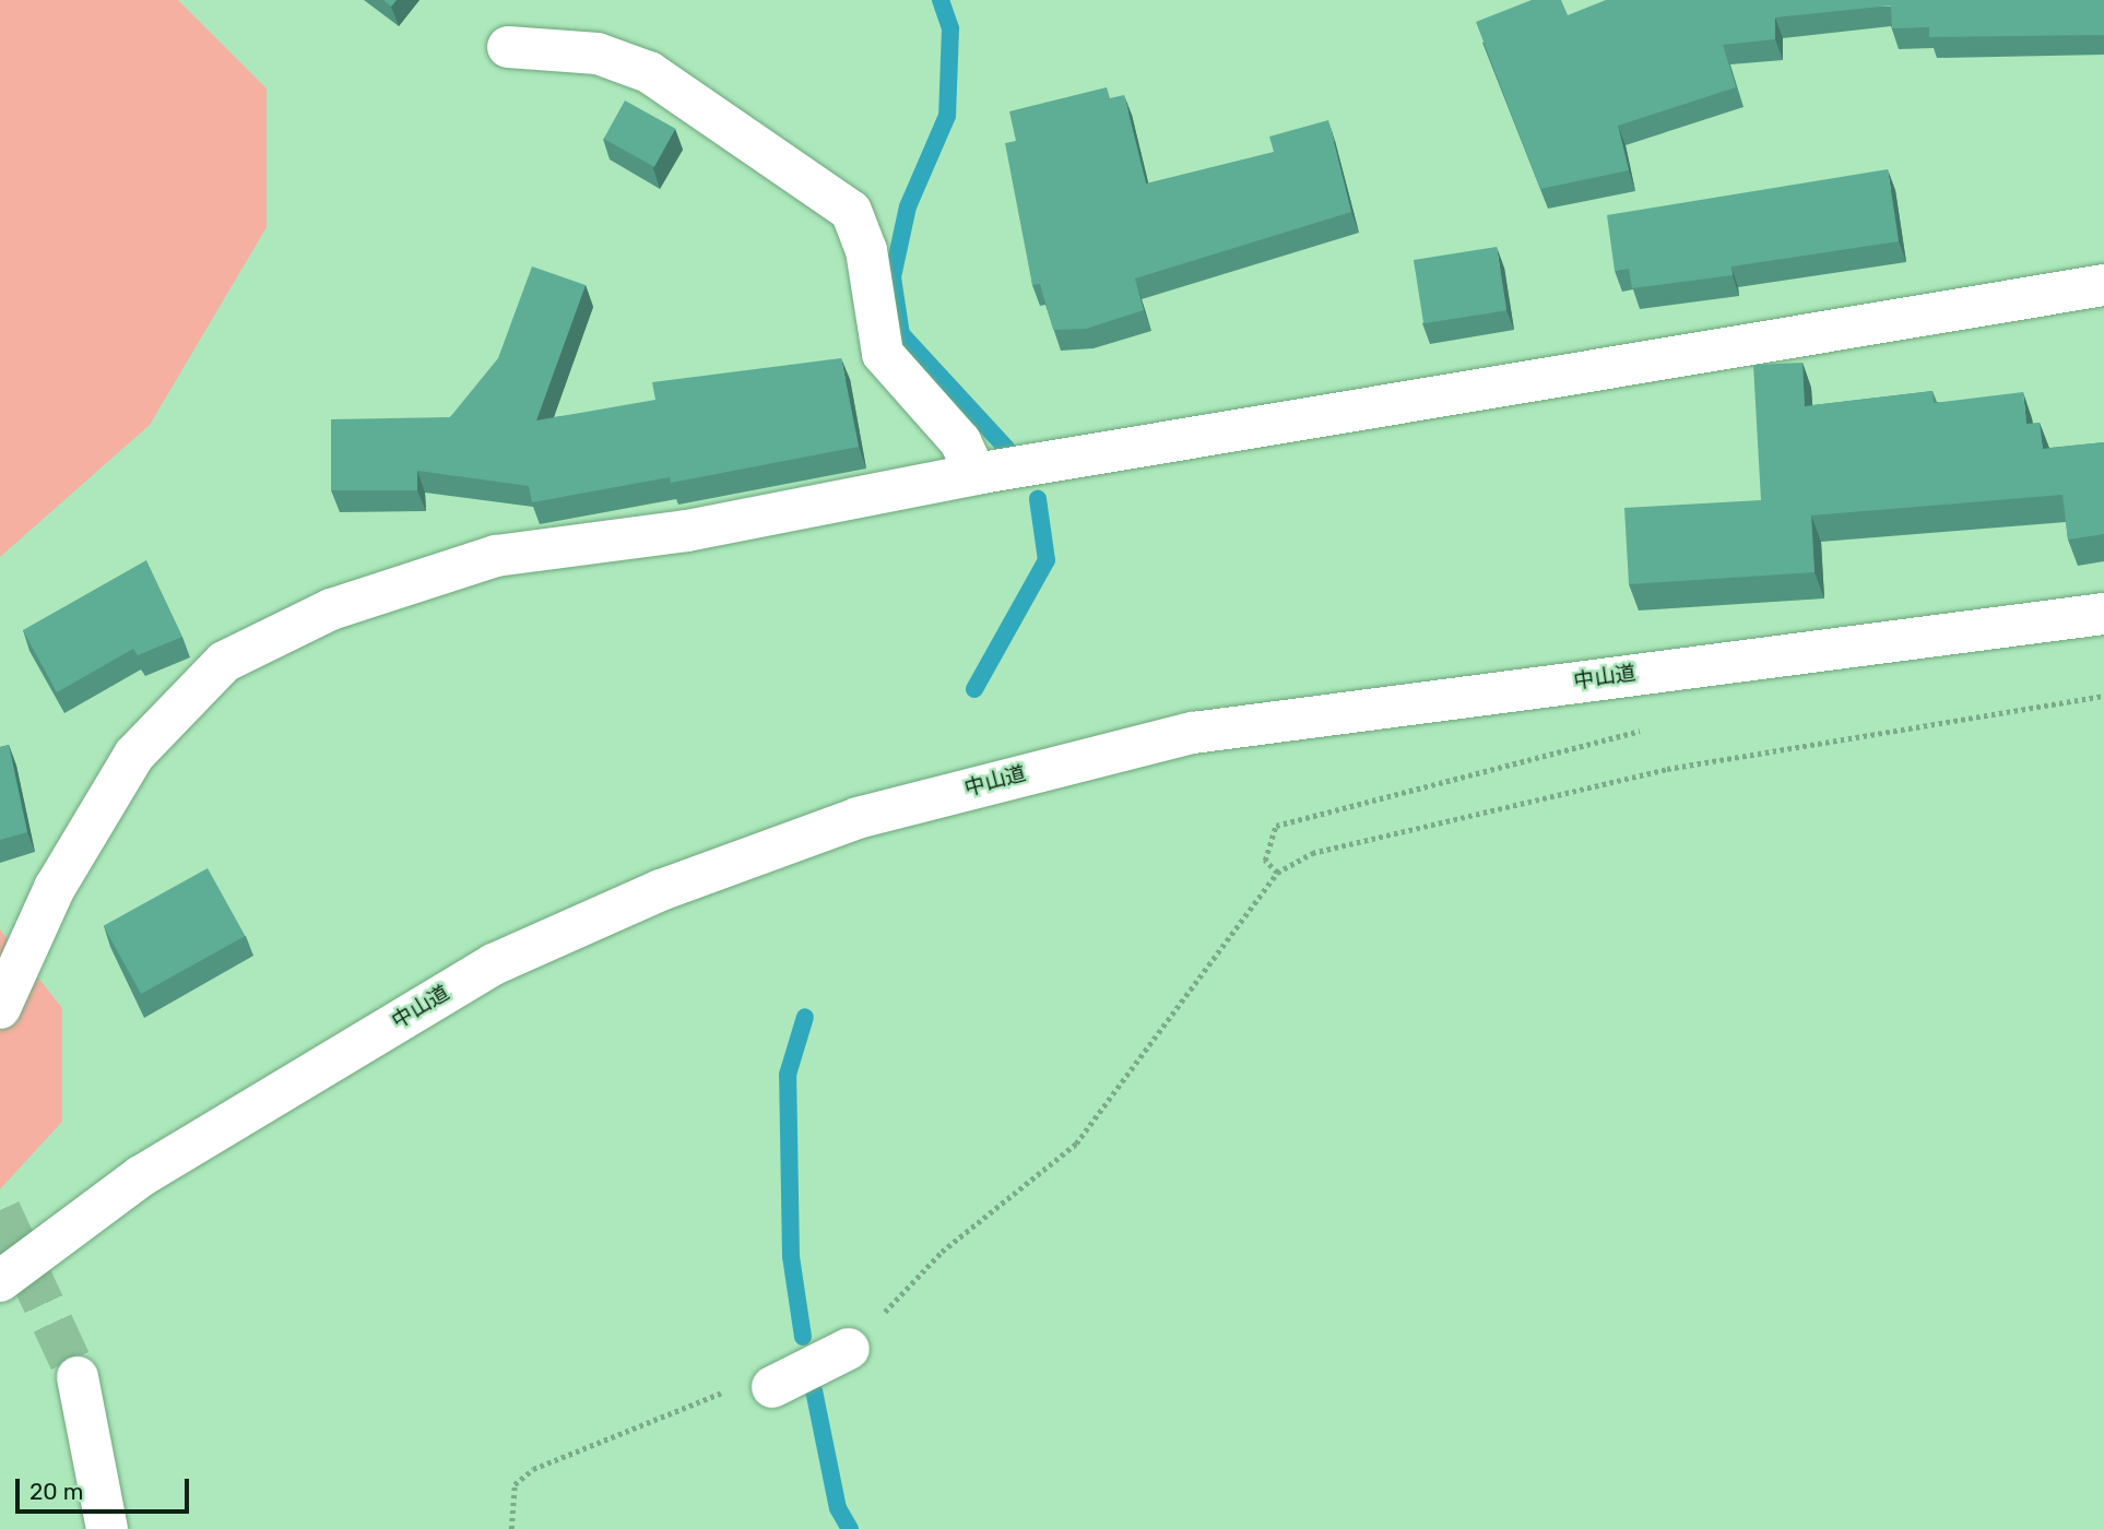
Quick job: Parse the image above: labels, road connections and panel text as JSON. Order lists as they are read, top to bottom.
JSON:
{
  "streets": {
    "street": ["中山道"]
  },
  "scale_bar": "20 m"
}
